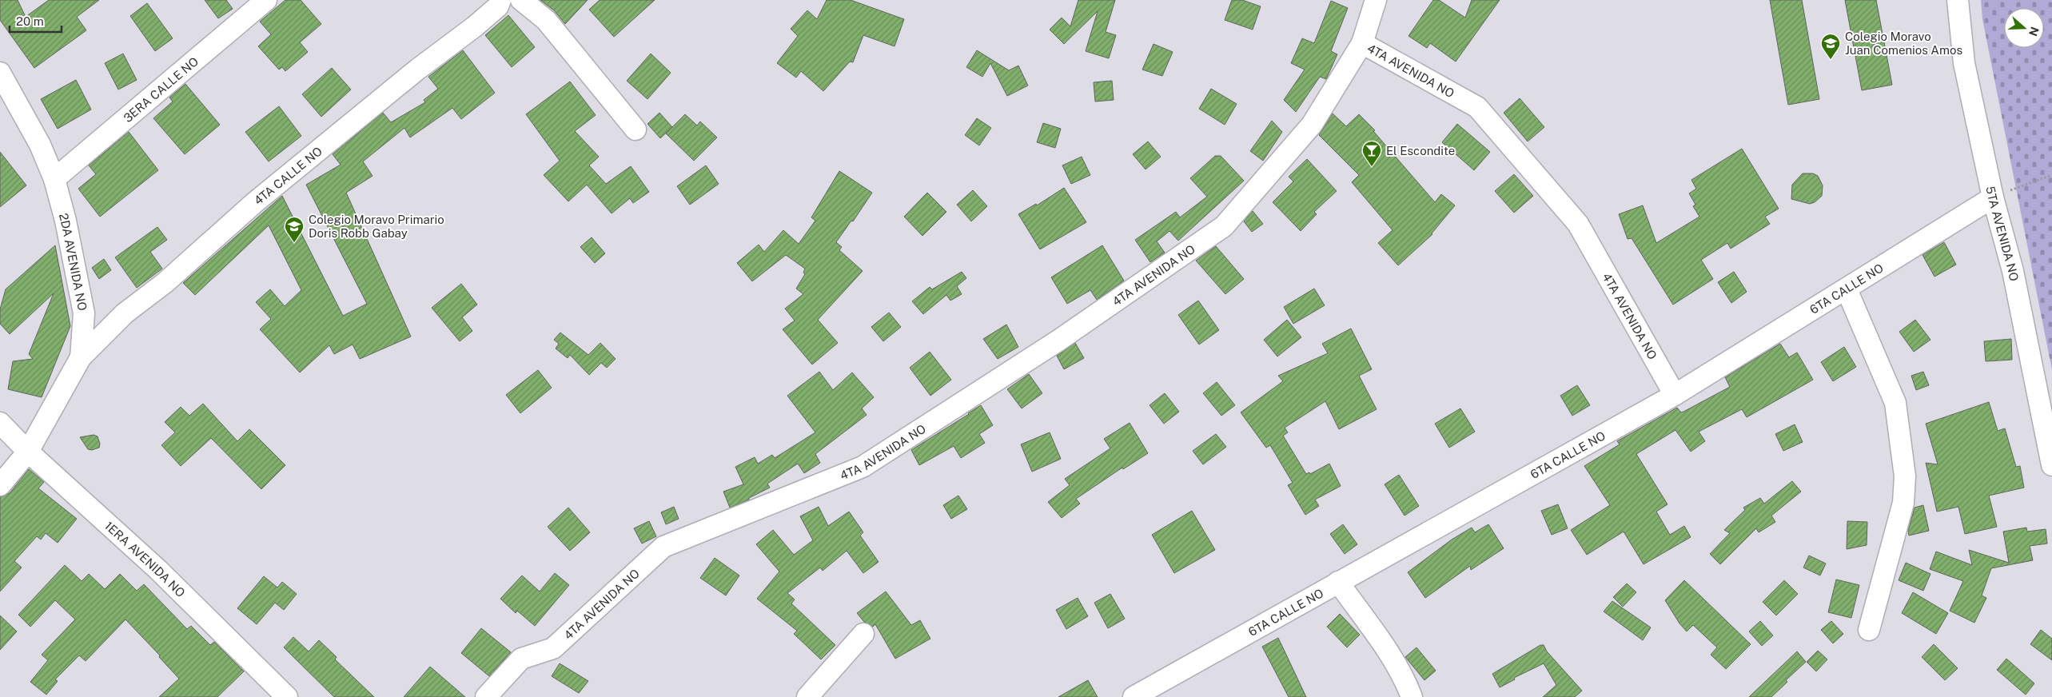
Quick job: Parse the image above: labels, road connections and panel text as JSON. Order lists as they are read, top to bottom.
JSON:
{
  "streets": {
    "street": [
      "4TA AVENIDA NO",
      "3ERA CALLE NO",
      "4TA CALLE NO",
      "5TA AVENIDA NO",
      "2DA AVENIDA NO",
      "6TA CALLE NO",
      "1ERA AVENIDA NO"
    ]
  },
  "crossings": [
    ["4TA AVENIDA NO", "6TA CALLE NO"],
    ["3ERA CALLE NO", "2DA AVENIDA NO"],
    ["4TA CALLE NO", "2DA AVENIDA NO"],
    ["5TA AVENIDA NO", "6TA CALLE NO"],
    ["2DA AVENIDA NO", "1ERA AVENIDA NO"]
  ],
  "places": {
    "school or university": ["Colegio Moravo Juan Comenios Amos", "Colegio Moravo Primario Doris Robb Gabay"],
    "bar": ["El Escondite"]
  },
  "scale_bar": "20 m",
  "north": "right"
}
